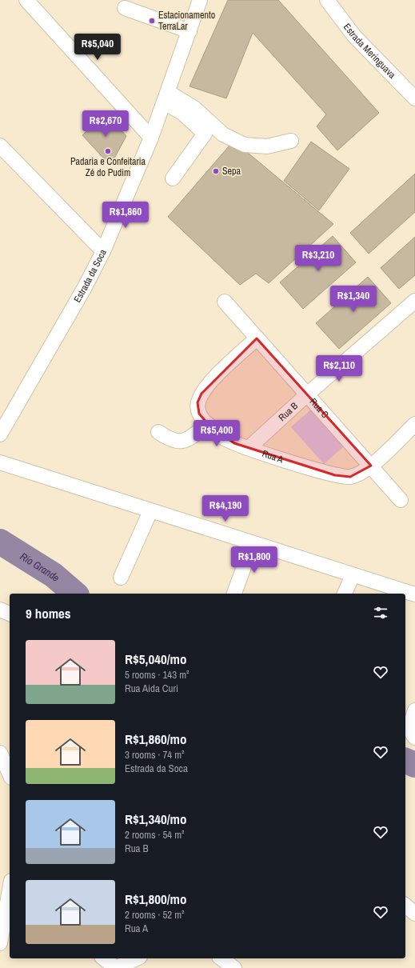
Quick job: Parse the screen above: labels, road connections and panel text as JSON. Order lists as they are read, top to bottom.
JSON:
{
  "streets": {
    "street": [
      "Estrada Meringuava",
      "Estrada da Soca",
      "Rua C",
      "Rua B",
      "Rua A"
    ]
  },
  "crossings": [
    ["Rua C", "Rua B"],
    ["Rua C", "Rua A"],
    ["Rua B", "Rua A"]
  ],
  "water": ["Rio Grande"],
  "places": ["Estacionamento TerraLar", "Padaria e Confeitaria Zé do Pudim", "Sepa"],
  "page": {
    "price": [
      "R$5,040",
      "R$2,670",
      "R$1,860",
      "R$3,210",
      "R$1,340",
      "R$2,110",
      "R$5,400",
      "R$4,190",
      "R$1,800"
    ],
    "heading": "9 homes",
    "list": [
      {
        "name": "R$5,040/mo",
        "note": "5 rooms · 143 m² · Rua Aida Curi"
      },
      {
        "name": "R$1,860/mo",
        "note": "3 rooms · 74 m² · Estrada da Soca"
      },
      {
        "name": "R$1,340/mo",
        "note": "2 rooms · 54 m² · Rua B"
      },
      {
        "name": "R$1,800/mo",
        "note": "2 rooms · 52 m² · Rua A"
      }
    ]
  }
}
